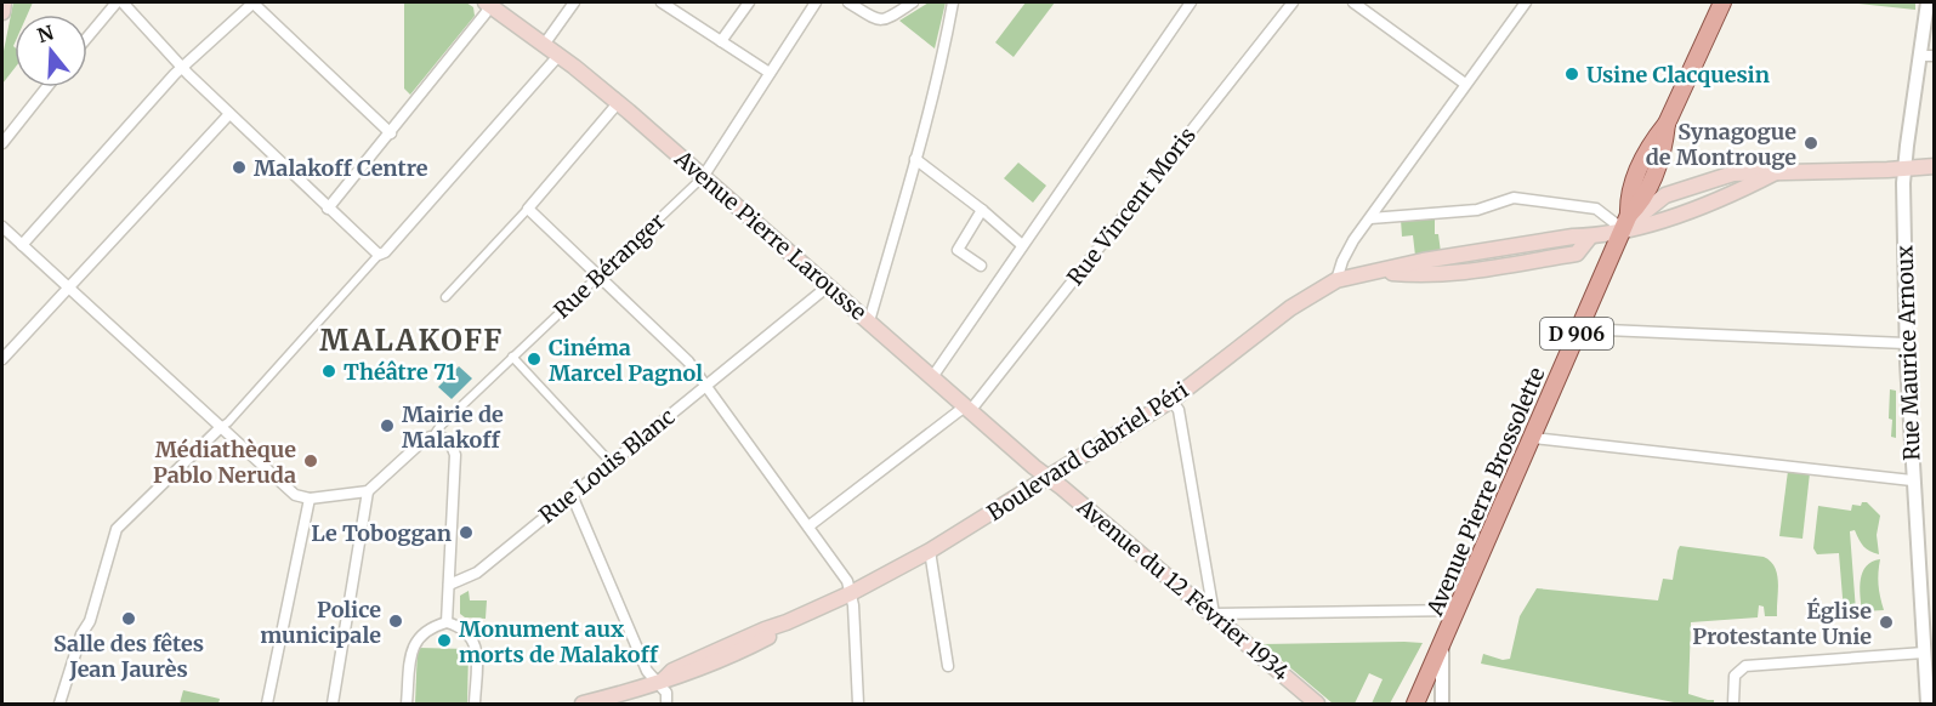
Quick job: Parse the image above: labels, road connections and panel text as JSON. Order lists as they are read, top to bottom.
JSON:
{
  "streets": {
    "main road": [
      "Avenue Pierre Larousse",
      "D 906",
      "Boulevard Gabriel Péri",
      "Avenue Pierre Brossolette",
      "Avenue du 12 Février 1934"
    ],
    "street": [
      "Rue Vincent Moris",
      "Rue Béranger",
      "Rue Maurice Arnoux",
      "Rue Louis Blanc"
    ]
  },
  "crossings": [
    ["Rue Vincent Moris", "Avenue Pierre Larousse"],
    ["Avenue Pierre Larousse", "Rue Béranger"],
    ["Avenue Pierre Larousse", "Boulevard Gabriel Péri"],
    ["Avenue Pierre Larousse", "Rue Louis Blanc"],
    ["Avenue Pierre Larousse", "Avenue du 12 Février 1934"],
    ["Boulevard Gabriel Péri", "Avenue Pierre Brossolette"],
    ["Boulevard Gabriel Péri", "Avenue du 12 Février 1934"]
  ],
  "districts": ["MALAKOFF"],
  "places": [
    "Usine Clacquesin",
    "Synagogue de Montrouge",
    "Malakoff Centre",
    "Cinéma Marcel Pagnol",
    "Théâtre 71",
    "Mairie de Malakoff",
    "Médiathèque Pablo Neruda",
    "Le Toboggan",
    "Salle des fêtes Jean Jaurès",
    "Police municipale",
    "Église Protestante Unie",
    "Monument aux morts de Malakoff"
  ],
  "north": "top"
}
